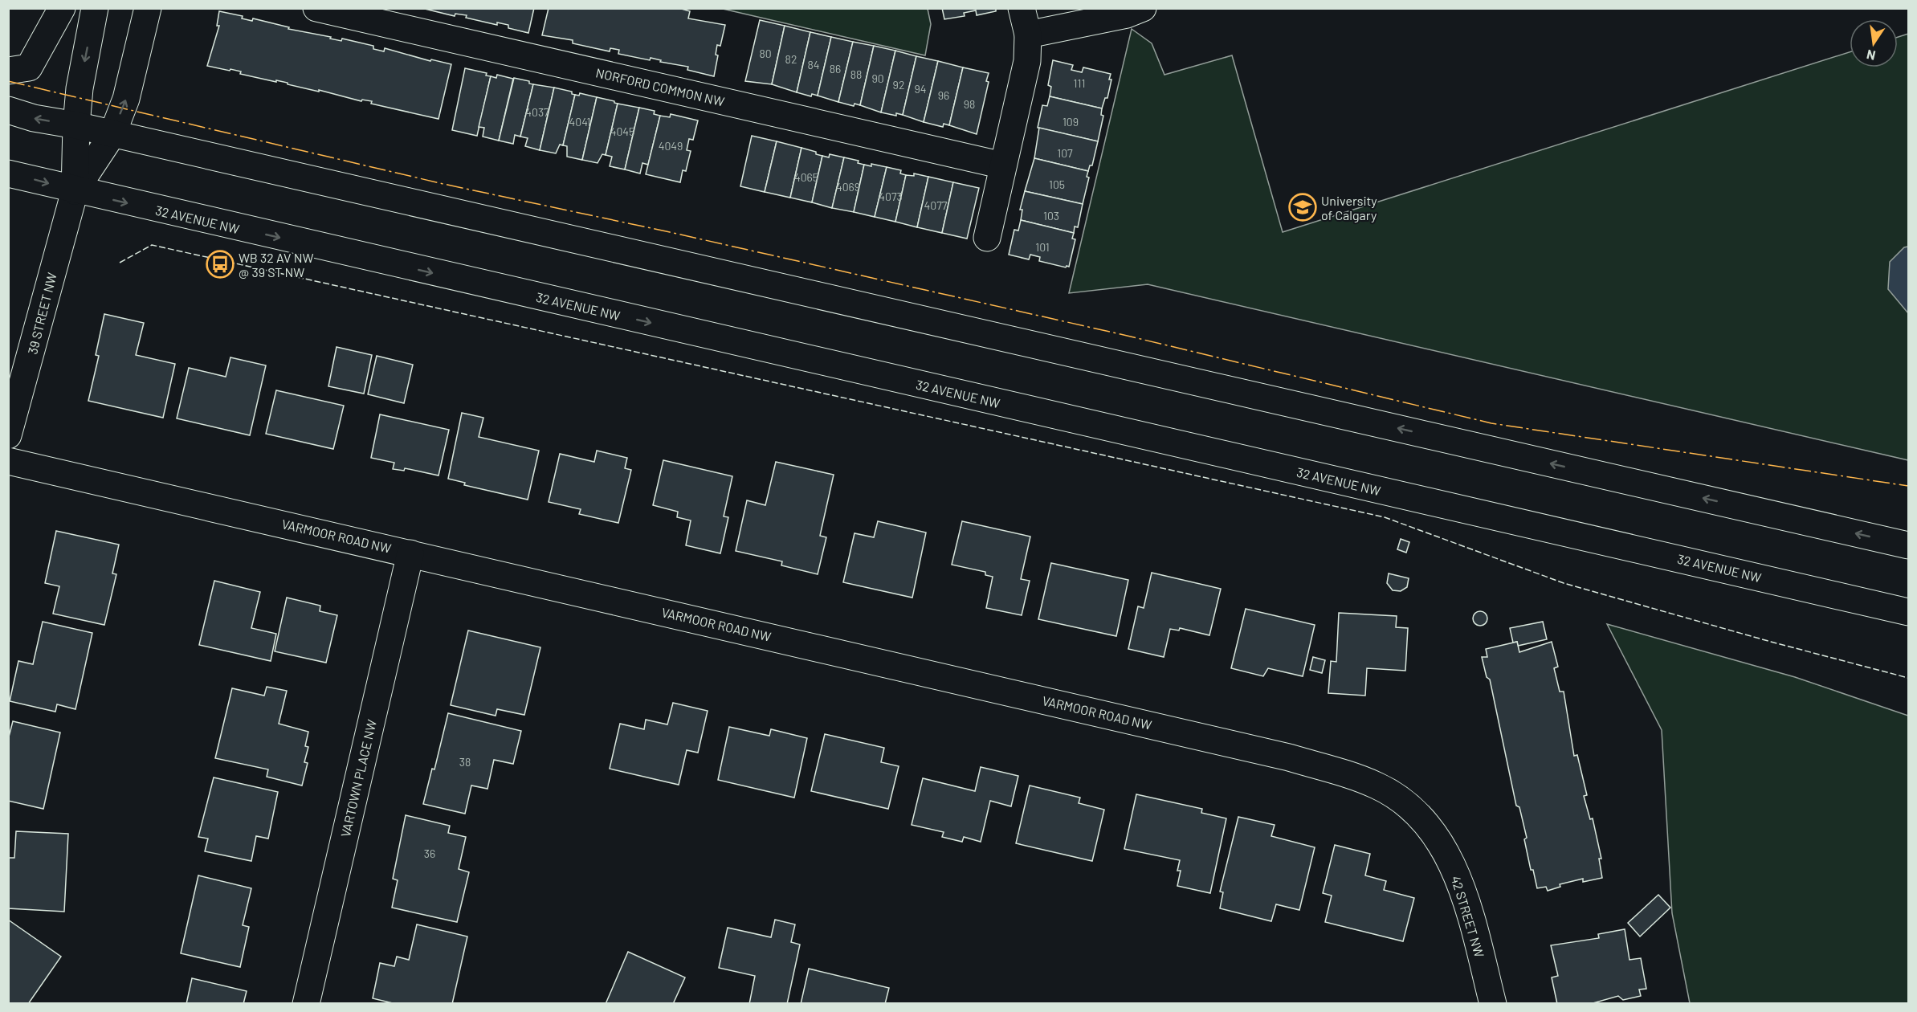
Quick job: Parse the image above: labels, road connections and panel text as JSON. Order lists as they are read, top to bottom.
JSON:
{
  "streets": {
    "main road": [
      "NORFORD COMMON NW",
      "32 AVENUE NW",
      "39 STREET NW",
      "VARMOOR ROAD NW",
      "VARTOWN PLACE NW",
      "42 STREET NW"
    ]
  },
  "crossings": [
    ["32 AVENUE NW", "39 STREET NW"],
    ["VARMOOR ROAD NW", "VARTOWN PLACE NW"],
    ["VARMOOR ROAD NW", "42 STREET NW"]
  ],
  "places": {
    "school or university": ["University of Calgary"],
    "bus stop": ["WB 32 AV NW @ 39 ST NW"]
  },
  "house_numbers": [
    "80",
    "82",
    "84",
    "86",
    "88",
    "90",
    "111",
    "92",
    "94",
    "96",
    "98",
    "4037",
    "4041",
    "109",
    "4045",
    "4049",
    "107",
    "4065",
    "105",
    "4069",
    "4073",
    "4077",
    "103",
    "101",
    "38",
    "36"
  ],
  "north": "bottom"
}
